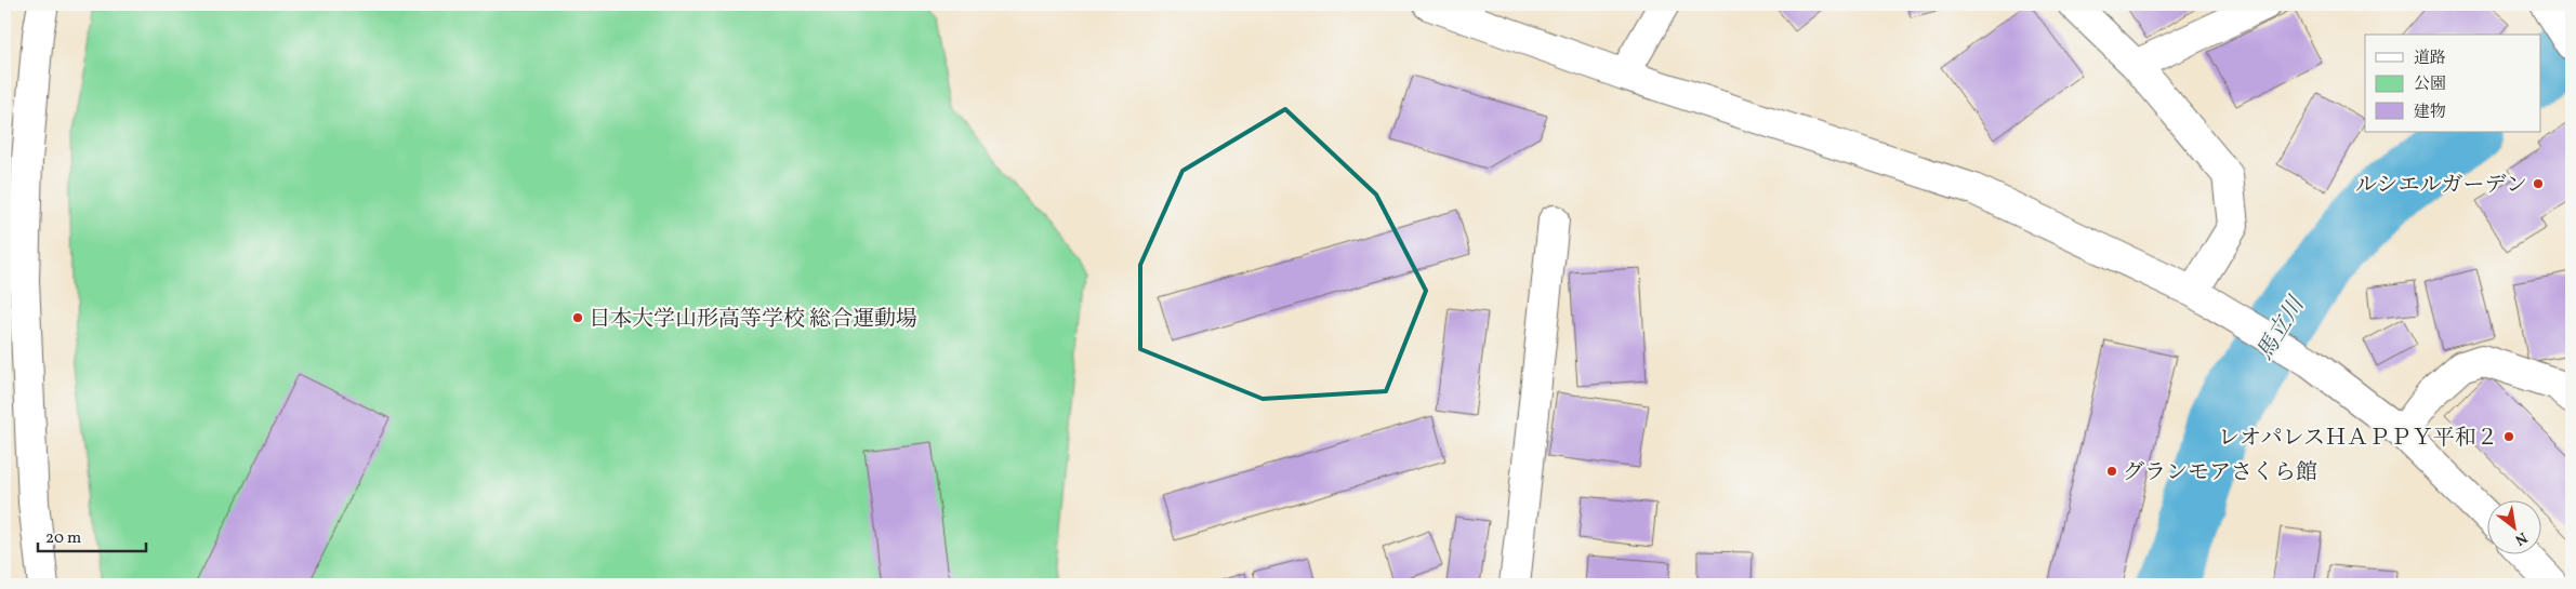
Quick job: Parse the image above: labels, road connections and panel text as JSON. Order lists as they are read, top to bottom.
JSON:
{
  "water": ["馬立川"],
  "places": [
    "ルシエルガーデン",
    "日本大学山形高等学校 総合運動場",
    "レオパレスＨＡＰＰＹ平和２",
    "グランモアさくら館"
  ],
  "legend": ["道路", "公園", "建物"],
  "scale_bar": "20 m",
  "north": "bottom right"
}
